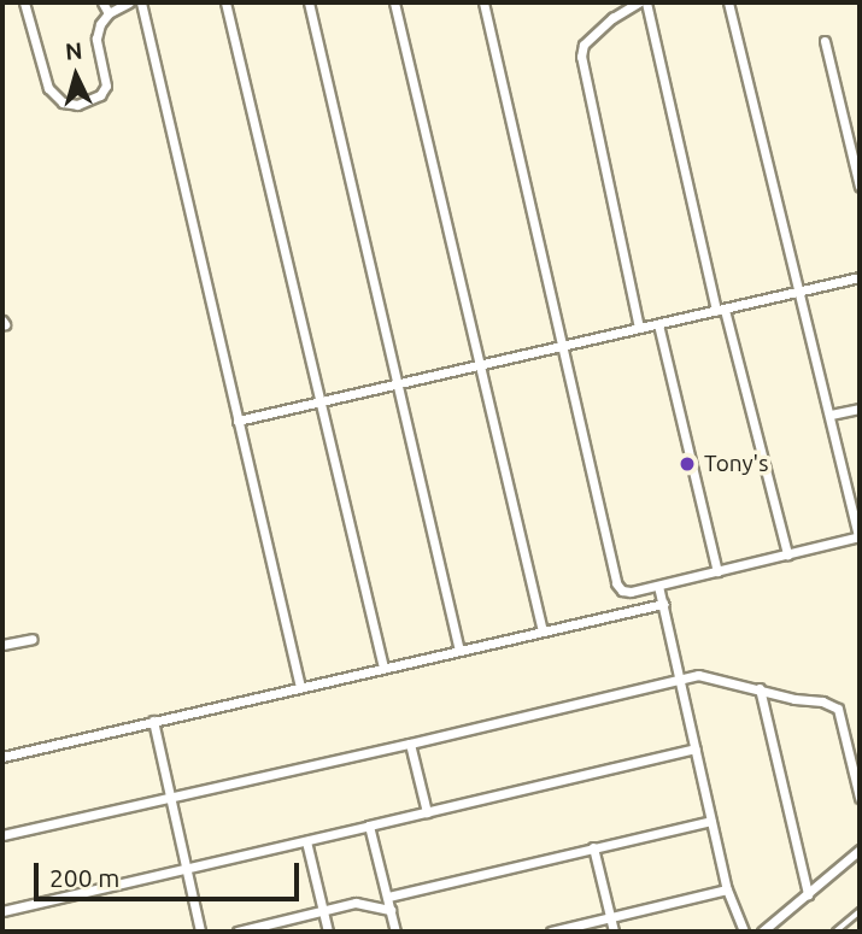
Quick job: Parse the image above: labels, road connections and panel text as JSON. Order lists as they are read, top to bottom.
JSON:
{
  "places": ["Tony's"],
  "scale_bar": "200 m",
  "north": "top"
}
